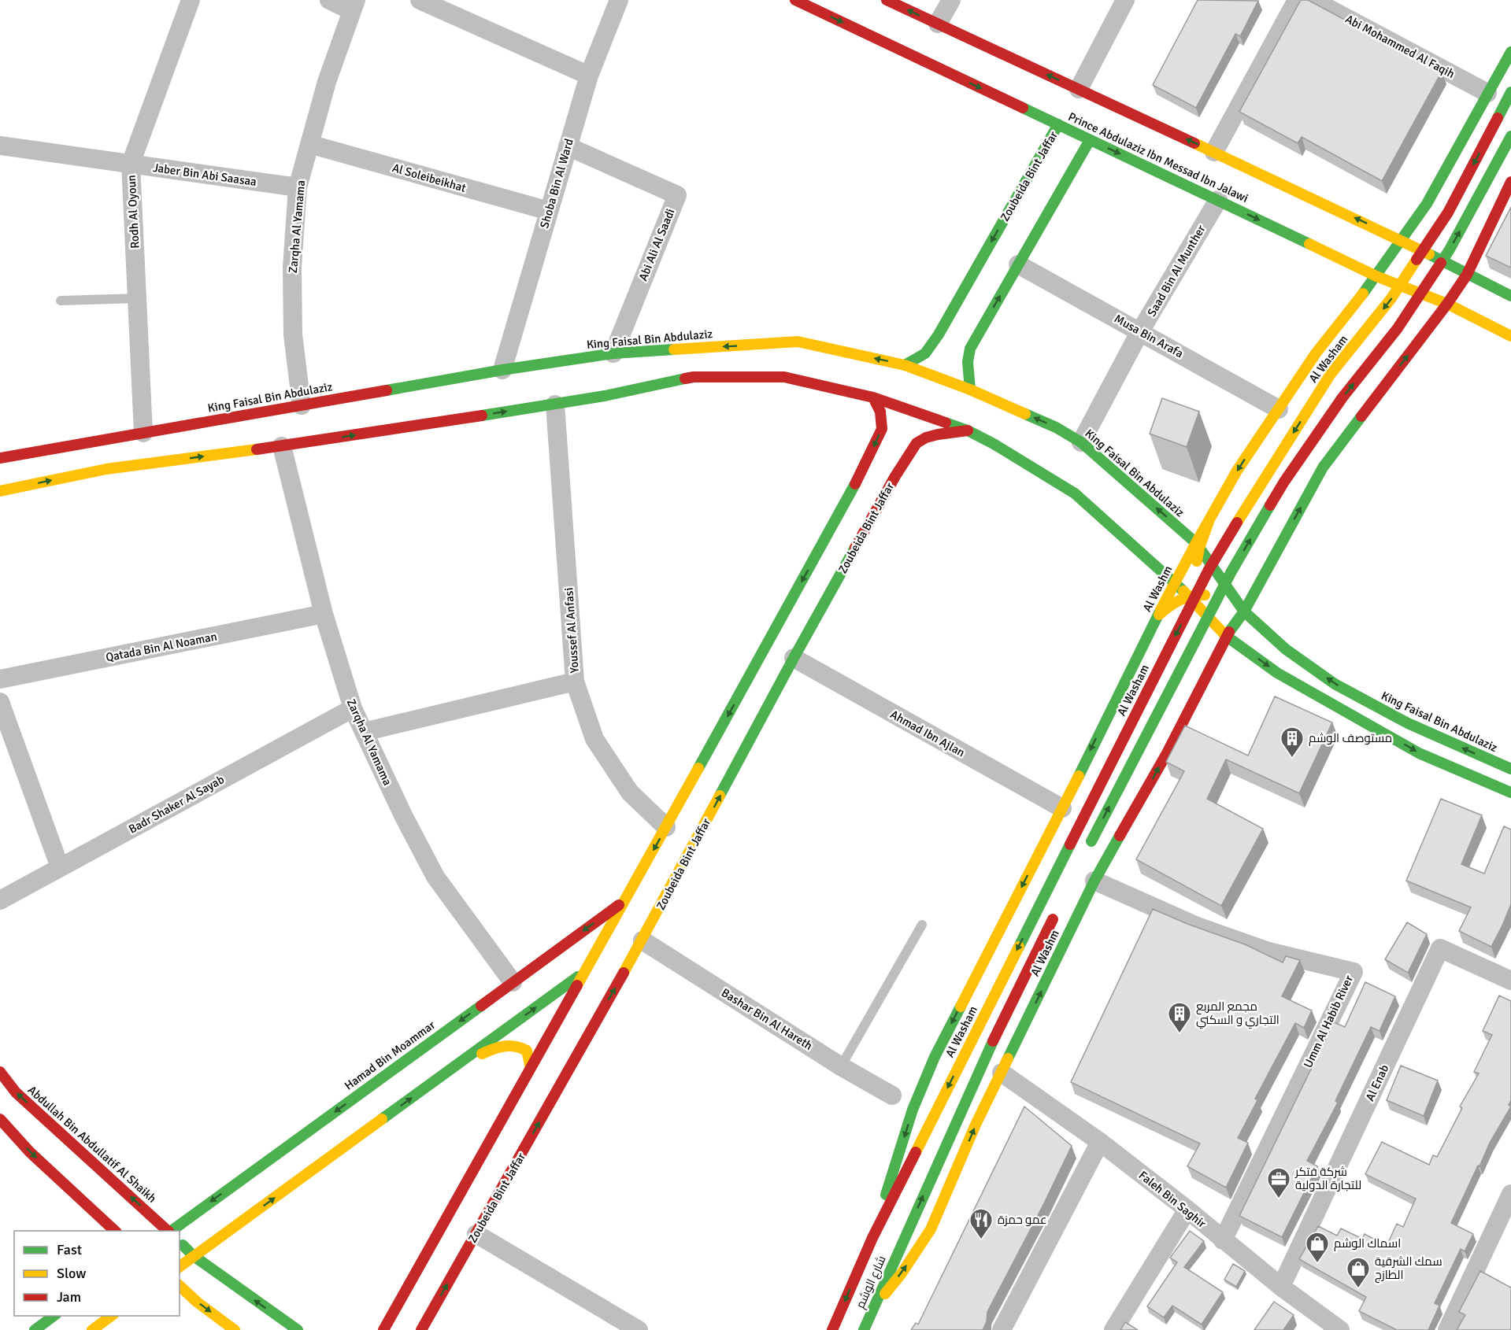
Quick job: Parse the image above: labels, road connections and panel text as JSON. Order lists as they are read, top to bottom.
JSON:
{
  "streets": {
    "street": [
      "Abi Mohammed Al Faqih",
      "Prince Abdulaziz Ibn Messad Ibn Jalawi",
      "Jaber Bin Abi Saasaa",
      "Zoubeida Bint Jaffar",
      "Al Soleibeikhat",
      "Shoba Bin Al Ward",
      "Rodh Al Oyoun",
      "Zarqha Al Yamama",
      "Abi Ali Al Saadi",
      "Saad Bin Al Munther",
      "Musa Bin Arafa",
      "King Faisal Bin Abdulaziz",
      "Al Washam",
      "Al Washm",
      "Youssef Al Anfasi",
      "Qatada Bin Al Noaman",
      "Ahmad Ibn Ajlan",
      "Badr Shaker Al Sayab",
      "Bashar Bin Al Hareth",
      "Umm Al Habib River",
      "Hamad Bin Moammar",
      "Al Enab",
      "Abdullah Bin Abdullatif Al Shaikh",
      "Faleh Bin Saghir",
      "شارع الوشم"
    ]
  },
  "crossings": [
    ["Abi Mohammed Al Faqih", "Al Washam"],
    ["Prince Abdulaziz Ibn Messad Ibn Jalawi", "Zoubeida Bint Jaffar"],
    ["Prince Abdulaziz Ibn Messad Ibn Jalawi", "Saad Bin Al Munther"],
    ["Prince Abdulaziz Ibn Messad Ibn Jalawi", "Al Washam"],
    ["Jaber Bin Abi Saasaa", "Rodh Al Oyoun"],
    ["Jaber Bin Abi Saasaa", "Zarqha Al Yamama"],
    ["Zoubeida Bint Jaffar", "King Faisal Bin Abdulaziz"],
    ["Zoubeida Bint Jaffar", "Ahmad Ibn Ajlan"],
    ["Zoubeida Bint Jaffar", "Bashar Bin Al Hareth"],
    ["Al Soleibeikhat", "Shoba Bin Al Ward"],
    ["Al Soleibeikhat", "Zarqha Al Yamama"],
    ["Shoba Bin Al Ward", "Abi Ali Al Saadi"],
    ["Shoba Bin Al Ward", "King Faisal Bin Abdulaziz"],
    ["Rodh Al Oyoun", "King Faisal Bin Abdulaziz"],
    ["Zarqha Al Yamama", "King Faisal Bin Abdulaziz"],
    ["Zarqha Al Yamama", "Qatada Bin Al Noaman"],
    ["Zarqha Al Yamama", "Badr Shaker Al Sayab"],
    ["Zarqha Al Yamama", "Hamad Bin Moammar"],
    ["Abi Ali Al Saadi", "King Faisal Bin Abdulaziz"],
    ["Saad Bin Al Munther", "Musa Bin Arafa"],
    ["Saad Bin Al Munther", "King Faisal Bin Abdulaziz"],
    ["Musa Bin Arafa", "Al Washam"],
    ["King Faisal Bin Abdulaziz", "Al Washam"],
    ["King Faisal Bin Abdulaziz", "Al Washm"],
    ["Al Washam", "Al Washm"],
    ["Al Washm", "Ahmad Ibn Ajlan"],
    ["Al Washm", "Umm Al Habib River"],
    ["Al Washm", "Faleh Bin Saghir"],
    ["Al Washm", "شارع الوشم"],
    ["Umm Al Habib River", "Faleh Bin Saghir"],
    ["Al Enab", "Faleh Bin Saghir"]
  ],
  "one_way": ["شارع الوشم"],
  "places": {
    "building": ["مستوصف الوشم", "مجمع المربع التجاري و السكني"],
    "office": ["شركة فتكر للتجارة الدولية"],
    "restaurant": ["عمو حمزة"],
    "shop": ["اسماك الوشم", "سمك الشرقية الطازج"]
  },
  "legend": ["Fast", "Slow", "Jam"]
}
